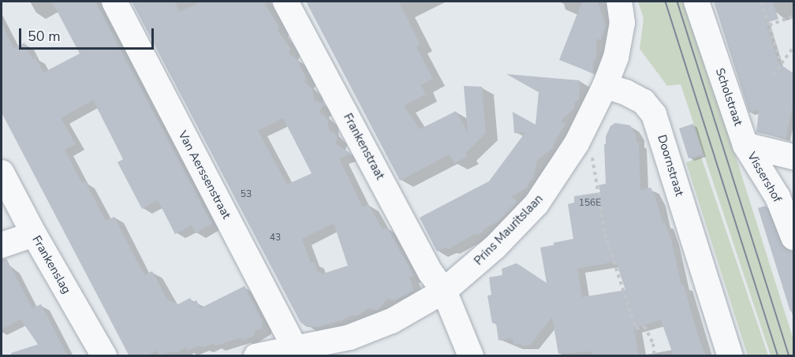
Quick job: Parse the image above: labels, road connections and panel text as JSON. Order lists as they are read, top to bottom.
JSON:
{
  "streets": {
    "street": [
      "Scholstraat",
      "Frankenstraat",
      "Doornstraat",
      "Van Aerssenstraat",
      "Vissershof",
      "Prins Mauritslaan",
      "Frankenslag"
    ]
  },
  "crossings": [
    ["Scholstraat", "Vissershof"],
    ["Frankenstraat", "Prins Mauritslaan"],
    ["Doornstraat", "Prins Mauritslaan"],
    ["Van Aerssenstraat", "Prins Mauritslaan"]
  ],
  "house_numbers": ["53", "156E", "43"],
  "scale_bar": "50 m"
}
